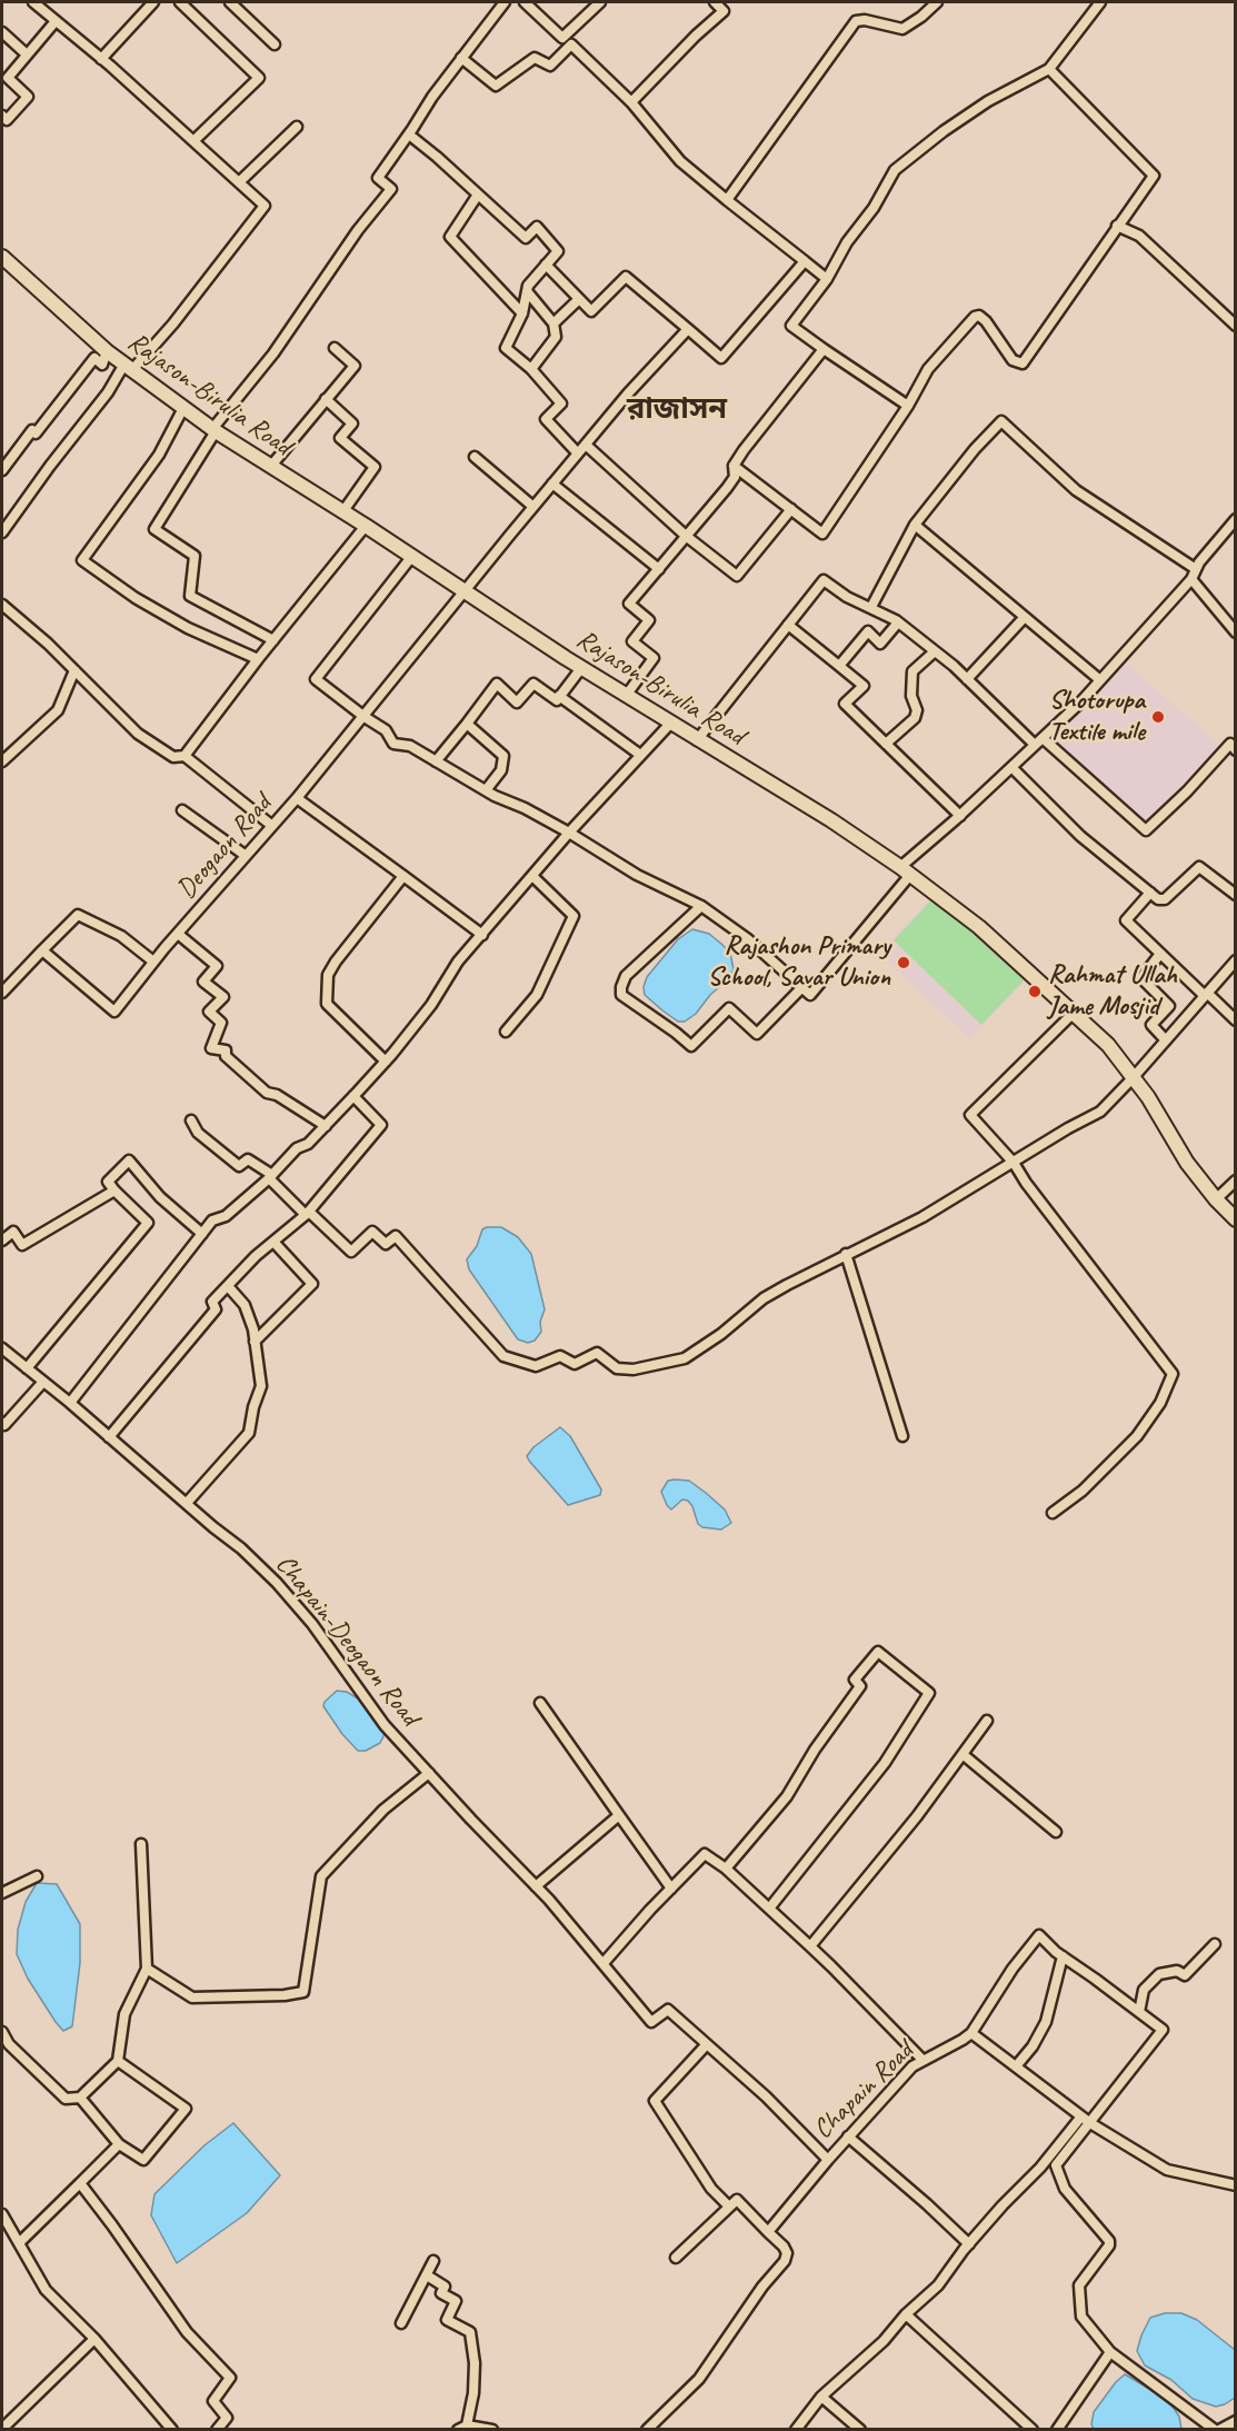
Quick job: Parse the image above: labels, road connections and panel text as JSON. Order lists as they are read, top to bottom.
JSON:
{
  "streets": {
    "street": [
      "Rajason-Birulia Road",
      "Deogaon Road",
      "Chapain-Deogaon Road",
      "Chapain Road"
    ]
  },
  "crossings": [
    ["Rajason-Birulia Road", "Deogaon Road"],
    ["Chapain-Deogaon Road", "Chapain Road"]
  ],
  "districts": ["রাজাসন"],
  "places": ["Shotorupa Textile mile", "Rajashon Primary School, Savar Union", "Rahmat Ullah Jame Mosjid"]
}
